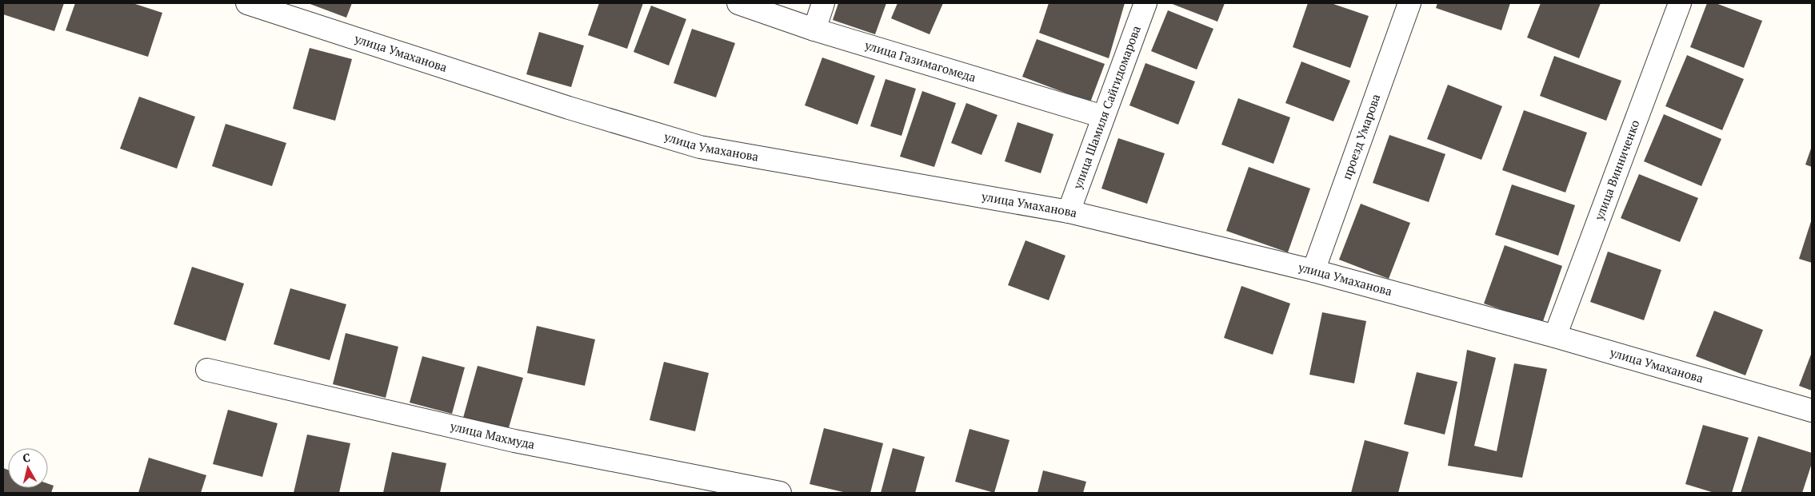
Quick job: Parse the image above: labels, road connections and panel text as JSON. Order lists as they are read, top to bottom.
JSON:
{
  "streets": {
    "street": [
      "улица Умаханова",
      "улица Газимагомеда",
      "улица Шамиля Сайгидомарова",
      "проезд Умарова",
      "улица Винниченко",
      "улица Махмуда"
    ]
  },
  "crossings": [
    ["улица Умаханова", "улица Шамиля Сайгидомарова"],
    ["улица Умаханова", "проезд Умарова"],
    ["улица Умаханова", "улица Винниченко"],
    ["улица Газимагомеда", "улица Шамиля Сайгидомарова"]
  ],
  "north": "top"
}
